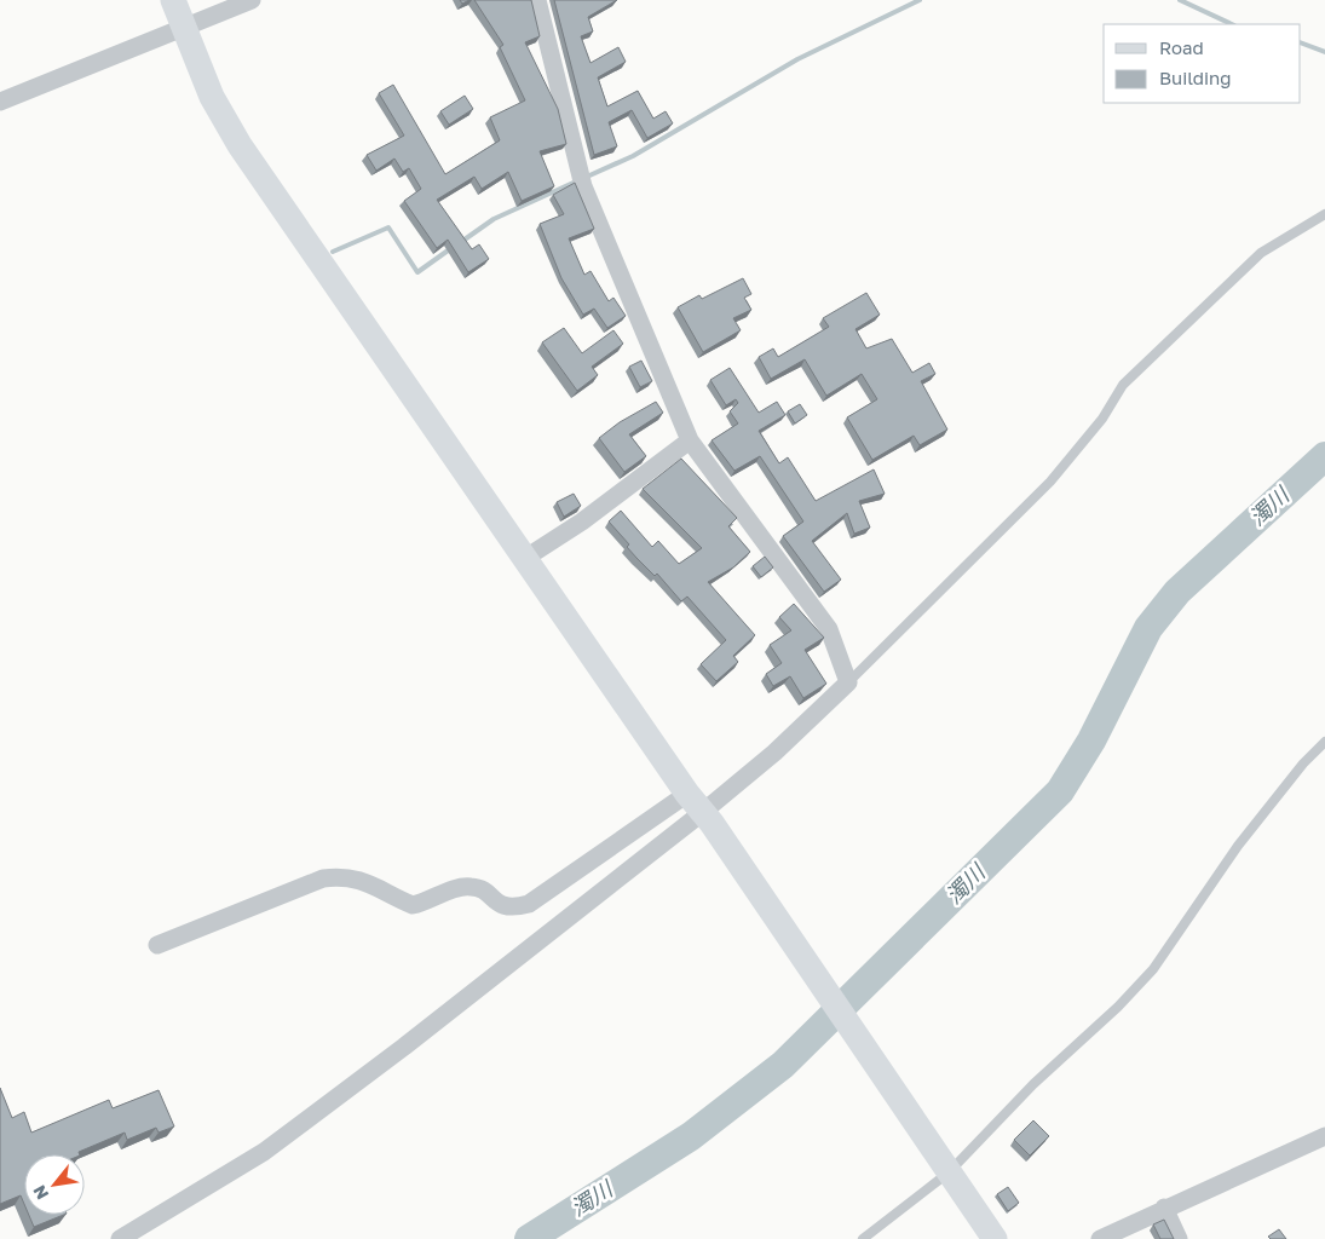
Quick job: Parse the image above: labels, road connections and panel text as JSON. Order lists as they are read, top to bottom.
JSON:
{
  "water": ["濁川"],
  "legend": ["Road", "Building"],
  "north": "bottom left"
}
